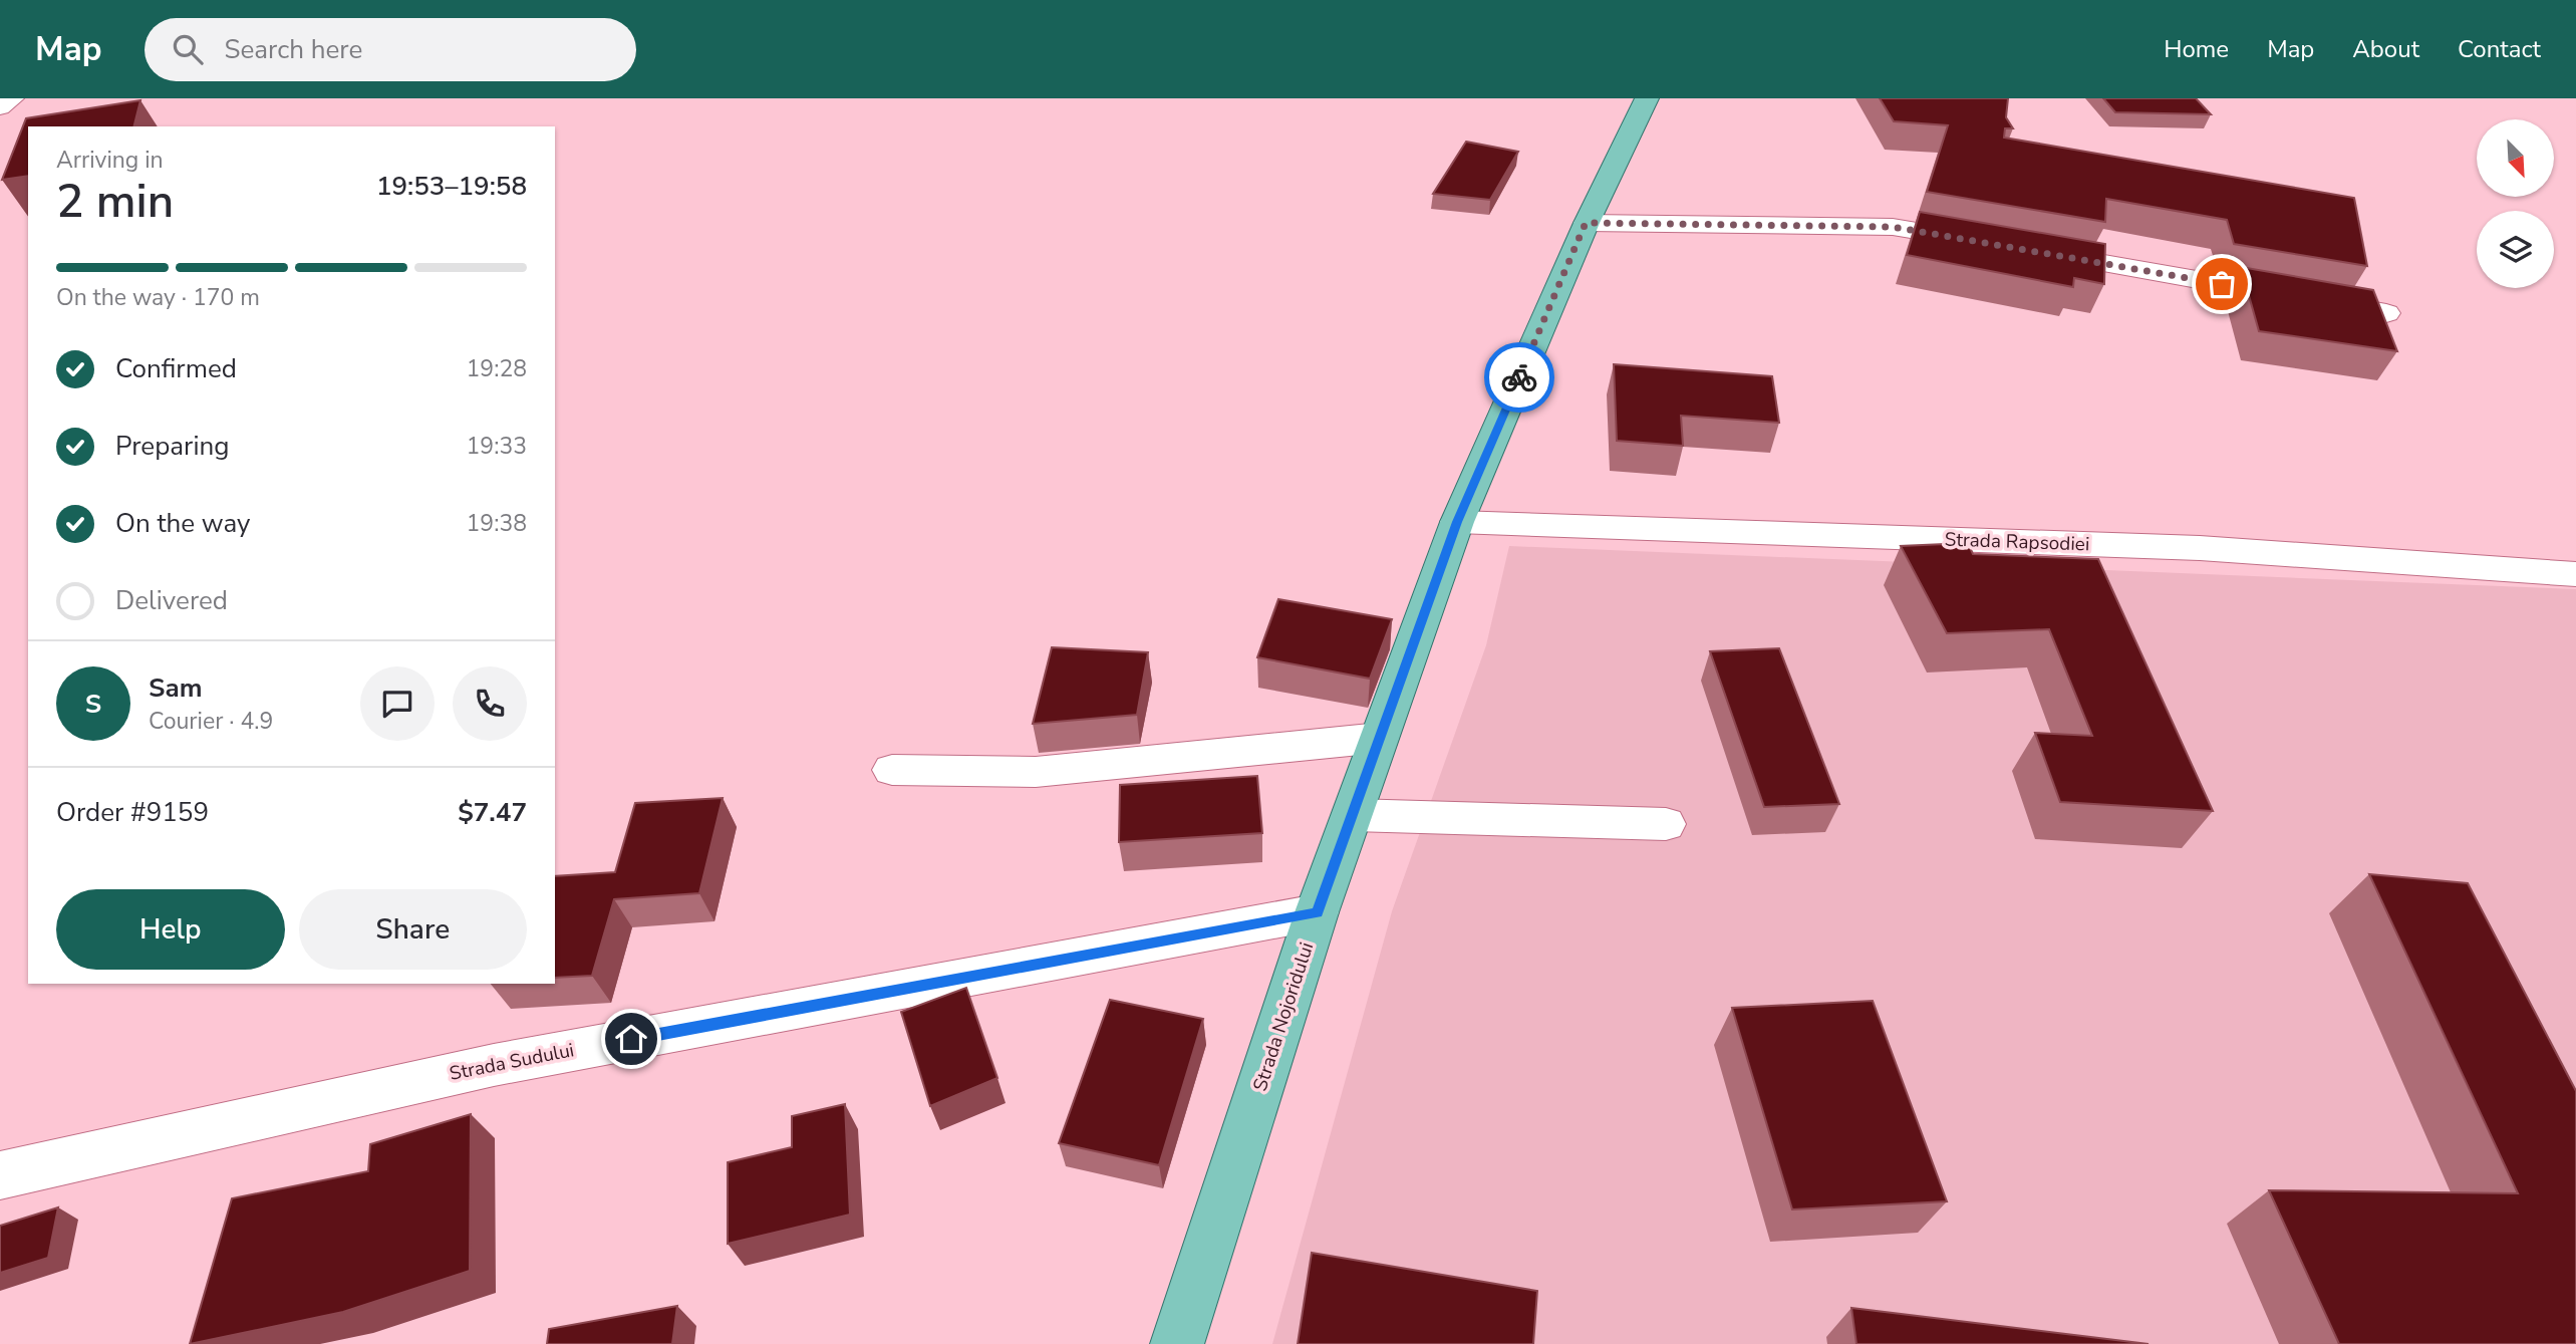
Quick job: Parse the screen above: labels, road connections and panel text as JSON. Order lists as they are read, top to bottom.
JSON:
{
  "streets": {
    "main road": ["Strada Nojoridului"],
    "street": ["Strada Rapsodiei", "Strada Sudului"]
  },
  "crossings": [
    ["Strada Rapsodiei", "Strada Nojoridului"],
    ["Strada Nojoridului", "Strada Sudului"]
  ],
  "north": "bottom right",
  "page": {
    "header": "Map",
    "search": "Search here",
    "nav": [
      "Home",
      "Map",
      "About",
      "Contact"
    ],
    "heading": ["2 min", "Arriving in", "19:53–19:58"],
    "panel": [
      "Sam",
      "Courier · 4.9",
      "Order #9159",
      "$7.47"
    ],
    "bar": "On the way · 170 m",
    "list": [
      ["Confirmed", "19:28"],
      ["Preparing", "19:33"],
      ["On the way", "19:38"],
      "Delivered"
    ],
    "round": "S",
    "buttons": ["Help", "Share"]
  }
}
